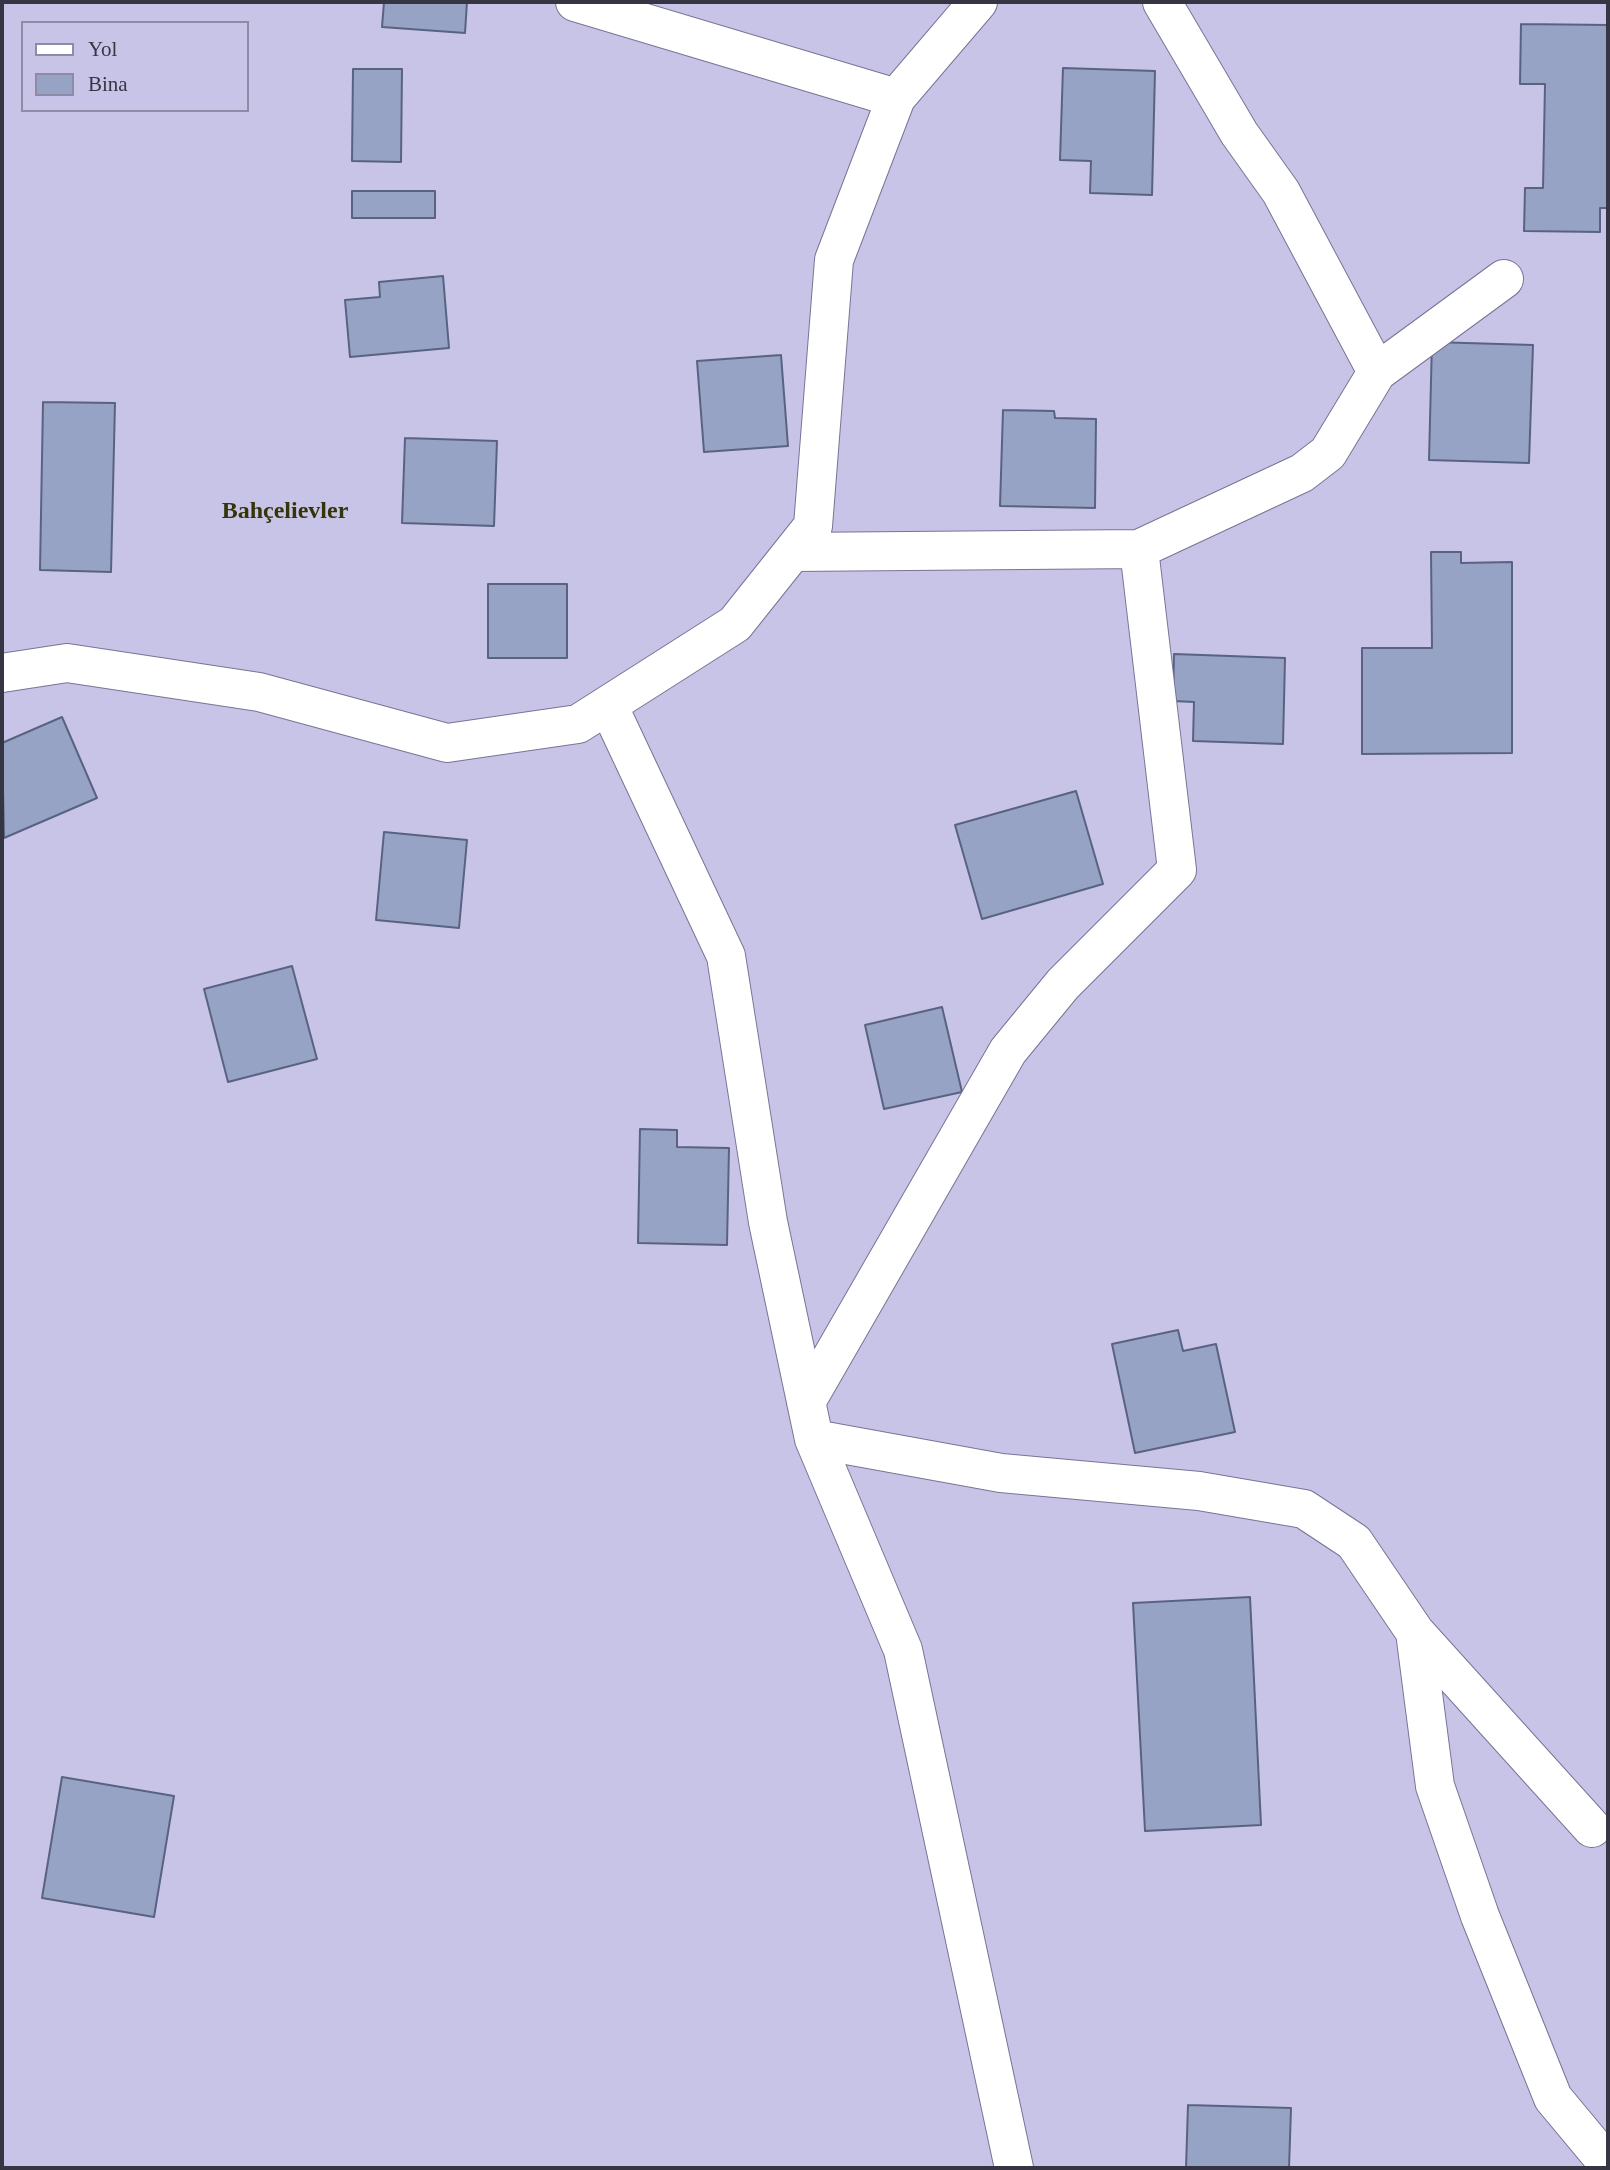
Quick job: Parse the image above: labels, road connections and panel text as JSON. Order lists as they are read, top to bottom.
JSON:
{
  "districts": ["Bahçelievler"],
  "legend": ["Yol", "Bina"]
}
